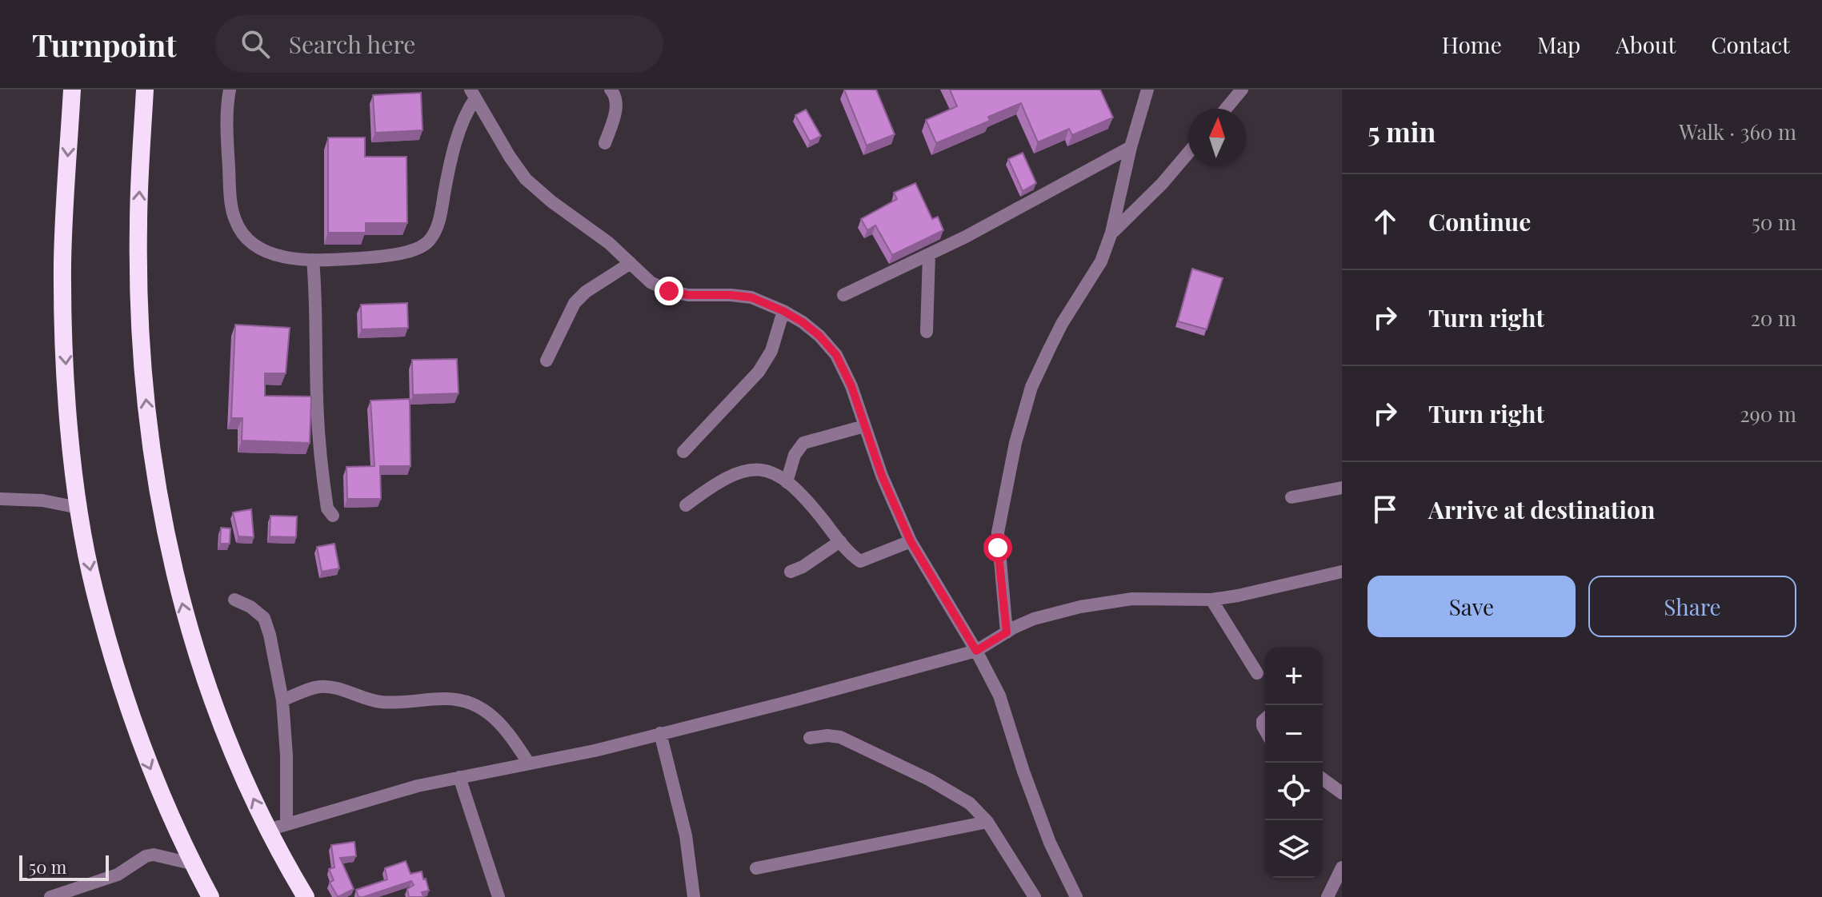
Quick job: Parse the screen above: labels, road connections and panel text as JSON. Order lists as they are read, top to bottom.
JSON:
{
  "scale_bar": "50 m",
  "north": "top",
  "page": {
    "header": "Turnpoint",
    "search": "Search here",
    "nav": [
      "Home",
      "Map",
      "About",
      "Contact"
    ],
    "heading": ["5 min", "Walk · 360 m"],
    "list": [
      ["Continue", "50 m"],
      ["Turn right", "20 m"],
      ["Turn right", "290 m"],
      "Arrive at destination"
    ],
    "buttons": ["Save", "Share"],
    "map_buttons": ["+", "−"],
    "scale": "50 m"
  }
}
